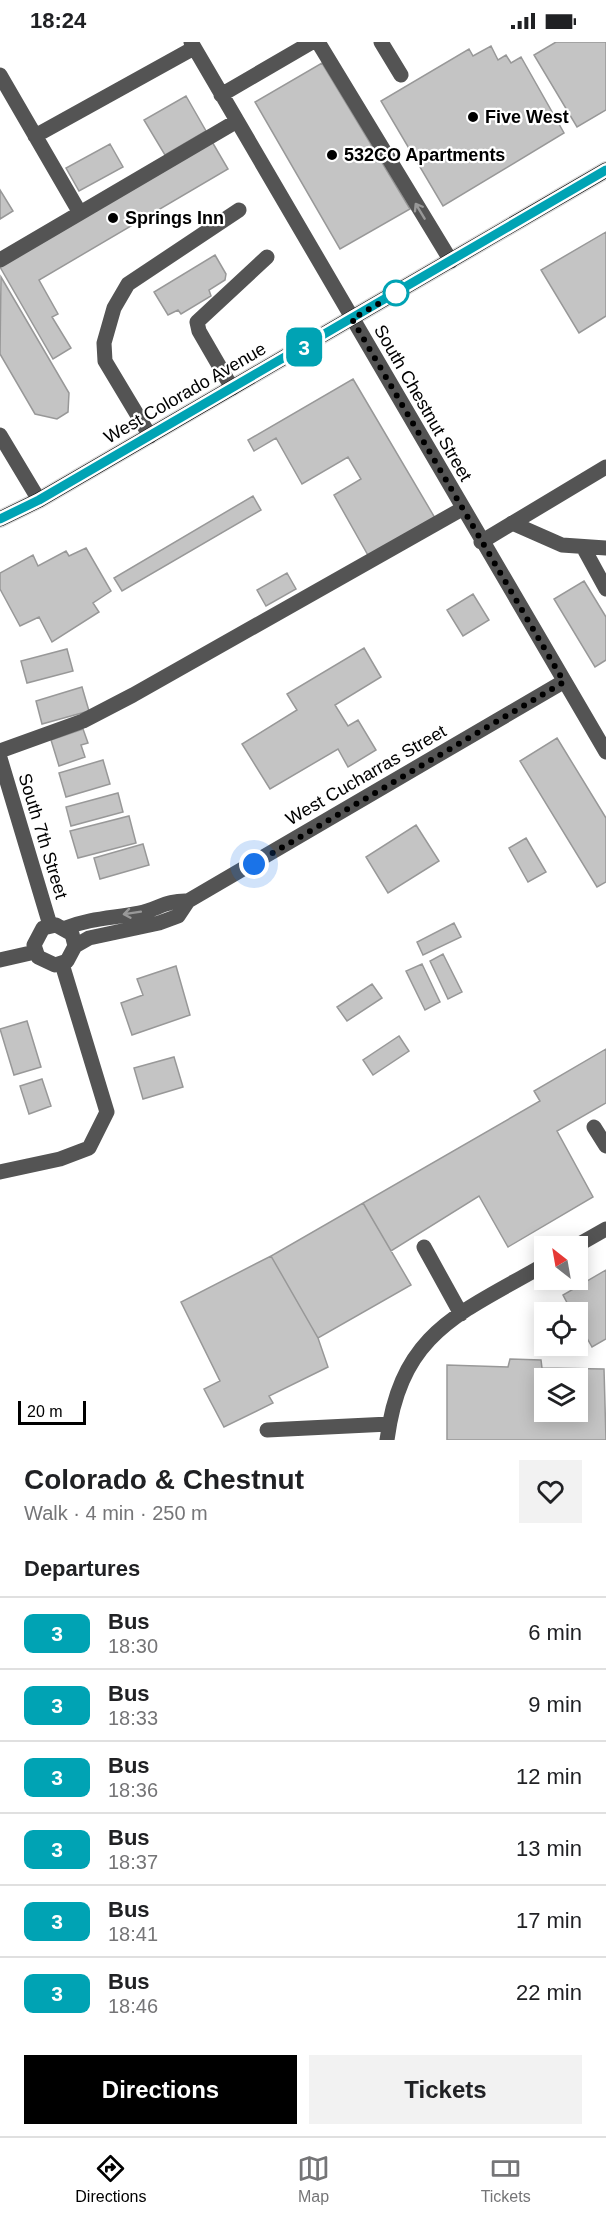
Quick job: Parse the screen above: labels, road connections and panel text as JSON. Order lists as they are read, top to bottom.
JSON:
{
  "streets": {
    "main road": ["West Colorado Avenue"],
    "street": ["South Chestnut Street", "West Cucharras Street", "South 7th Street"]
  },
  "crossings": [
    ["West Colorado Avenue", "South Chestnut Street"],
    ["South Chestnut Street", "West Cucharras Street"],
    ["West Cucharras Street", "South 7th Street"]
  ],
  "places": ["Five West", "532CO Apartments", "Springs Inn"],
  "lines": ["bus line 3"],
  "scale_bar": "20 m",
  "north": "top left",
  "page": {
    "status": "18:24",
    "on_map": "3",
    "scale": "20 m",
    "heading": [
      ["Colorado & Chestnut", "Walk · 4 min · 250 m"],
      "Departures"
    ],
    "list": [
      {
        "mark": "3",
        "name": "Bus",
        "note": "18:30",
        "value": "6 min"
      },
      {
        "mark": "3",
        "name": "Bus",
        "note": "18:33",
        "value": "9 min"
      },
      {
        "mark": "3",
        "name": "Bus",
        "note": "18:36",
        "value": "12 min"
      },
      {
        "mark": "3",
        "name": "Bus",
        "note": "18:37",
        "value": "13 min"
      },
      {
        "mark": "3",
        "name": "Bus",
        "note": "18:41",
        "value": "17 min"
      },
      {
        "mark": "3",
        "name": "Bus",
        "note": "18:46",
        "value": "22 min"
      }
    ],
    "buttons": ["Directions", "Tickets"],
    "tabs": ["Directions", "Map", "Tickets"]
  }
}
